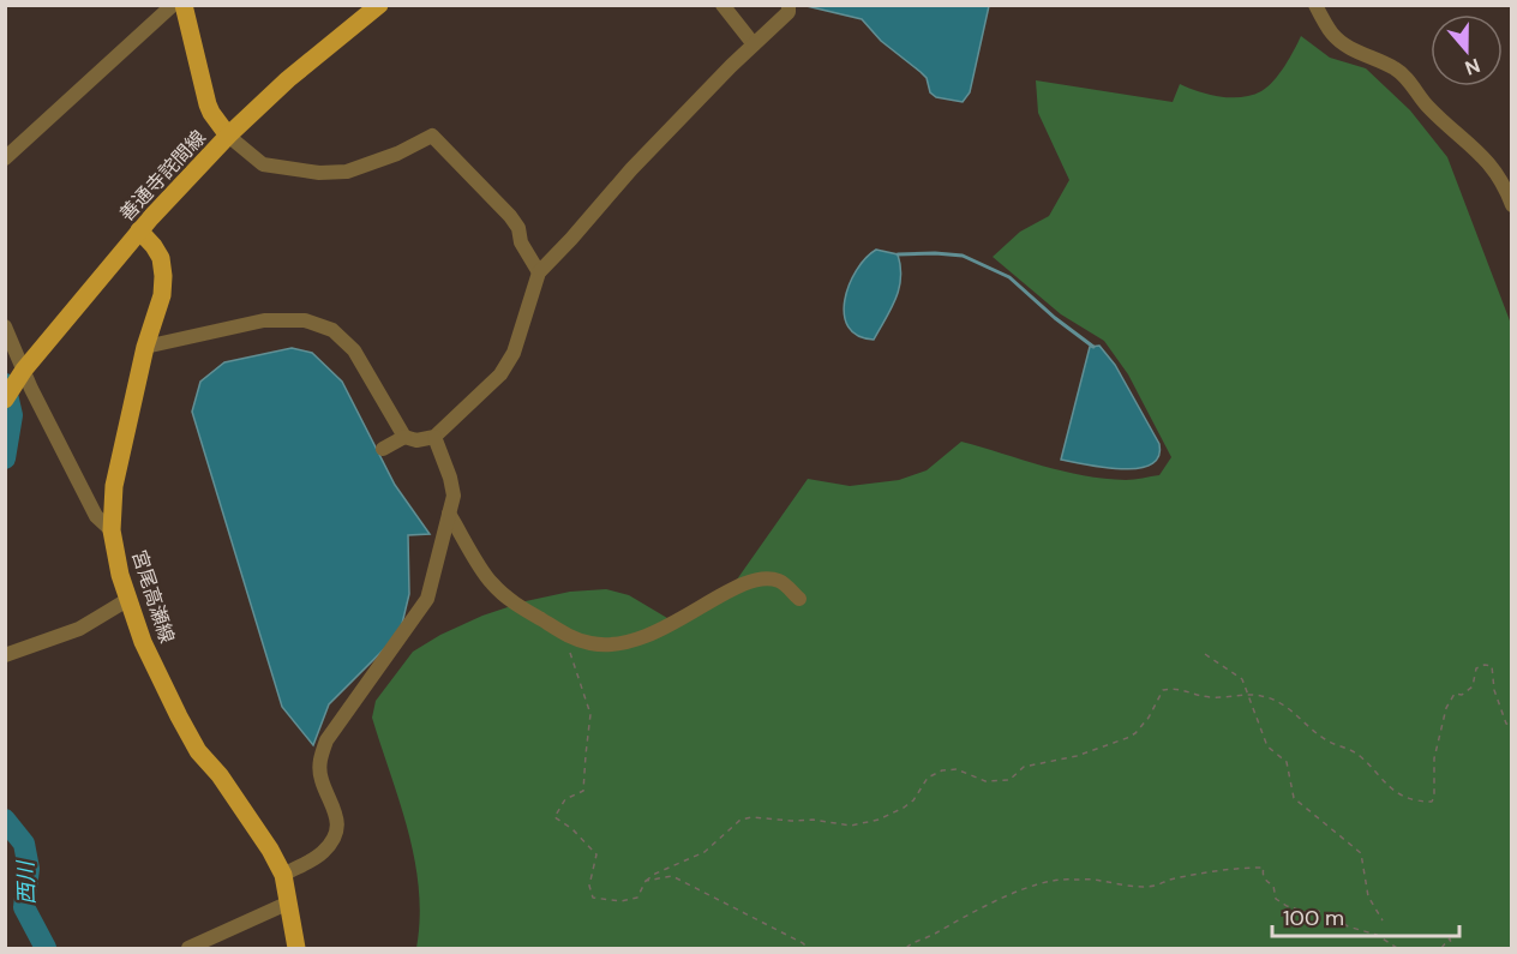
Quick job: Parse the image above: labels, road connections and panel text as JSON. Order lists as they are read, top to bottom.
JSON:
{
  "streets": {
    "main road": ["善通寺詫間線", "宮尾高瀬線"]
  },
  "crossings": [
    ["善通寺詫間線", "宮尾高瀬線"]
  ],
  "water": ["西川"],
  "scale_bar": "100 m",
  "north": "bottom"
}
